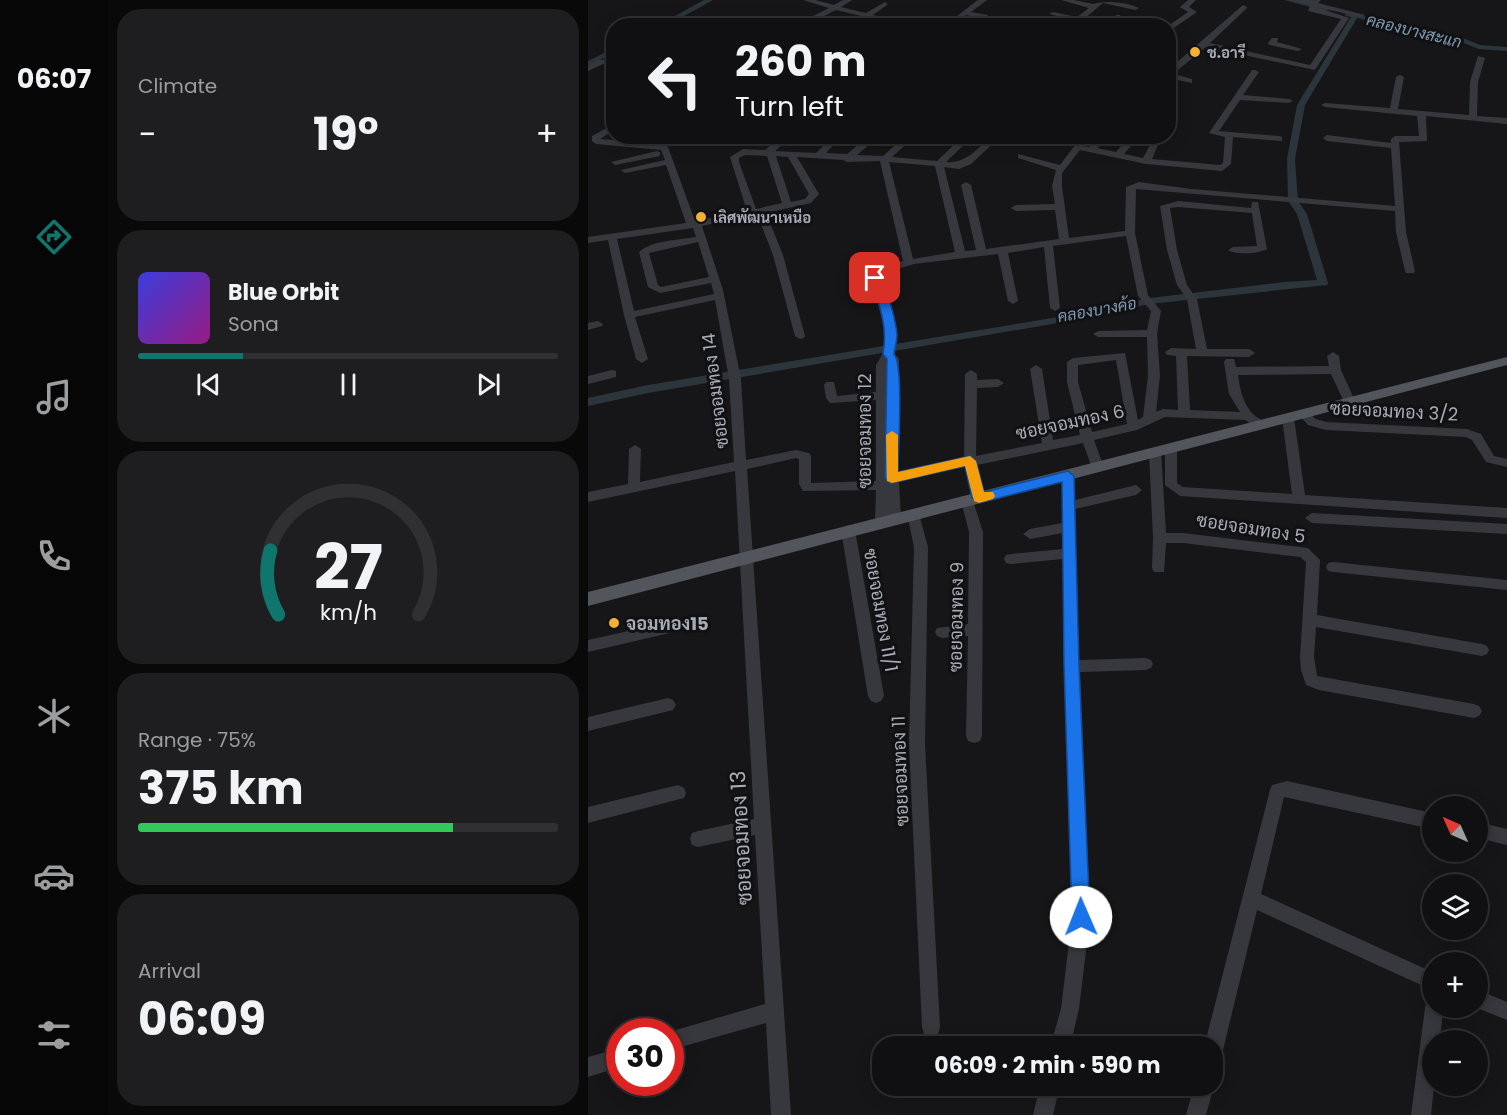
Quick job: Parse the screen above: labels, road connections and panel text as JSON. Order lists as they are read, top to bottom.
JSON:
{
  "streets": {
    "street": [
      "ซอยจอมทอง 14",
      "ซอยจอมทอง 3/2",
      "ซอยจอมทอง 6",
      "ซอยจอมทอง 12",
      "ซอยจอมทอง 5",
      "ซอยจอมทอง 11/1",
      "ซอยจอมทอง 9",
      "ซอยจอมทอง 11",
      "ซอยจอมทอง 13"
    ]
  },
  "crossings": [
    ["ซอยจอมทอง 14", "ซอยจอมทอง 6"],
    ["ซอยจอมทอง 14", "ซอยจอมทอง 13"],
    ["ซอยจอมทอง 6", "ซอยจอมทอง 12"],
    ["ซอยจอมทอง 6", "ซอยจอมทอง 9"]
  ],
  "water": ["คลองบางสะแก", "คลองบางค้อ"],
  "places": ["ช.อารี", "เลิศพัฒนาเหนือ", "จอมทอง15"],
  "north": "top left",
  "page": {
    "tabs": "06:07",
    "tile": [
      "Climate",
      ["Range · 75%", "375 km"],
      ["Arrival", "06:09"]
    ],
    "turn": ["260 m", "Turn left"],
    "heat": ["−", "19°", "+"],
    "song": ["Blue Orbit", "Sona"],
    "map_buttons": ["+", "−"],
    "limit": "30",
    "trip": "06:09 · 2 min · 590 m",
    "gauge": ["27", "km/h"]
  }
}
